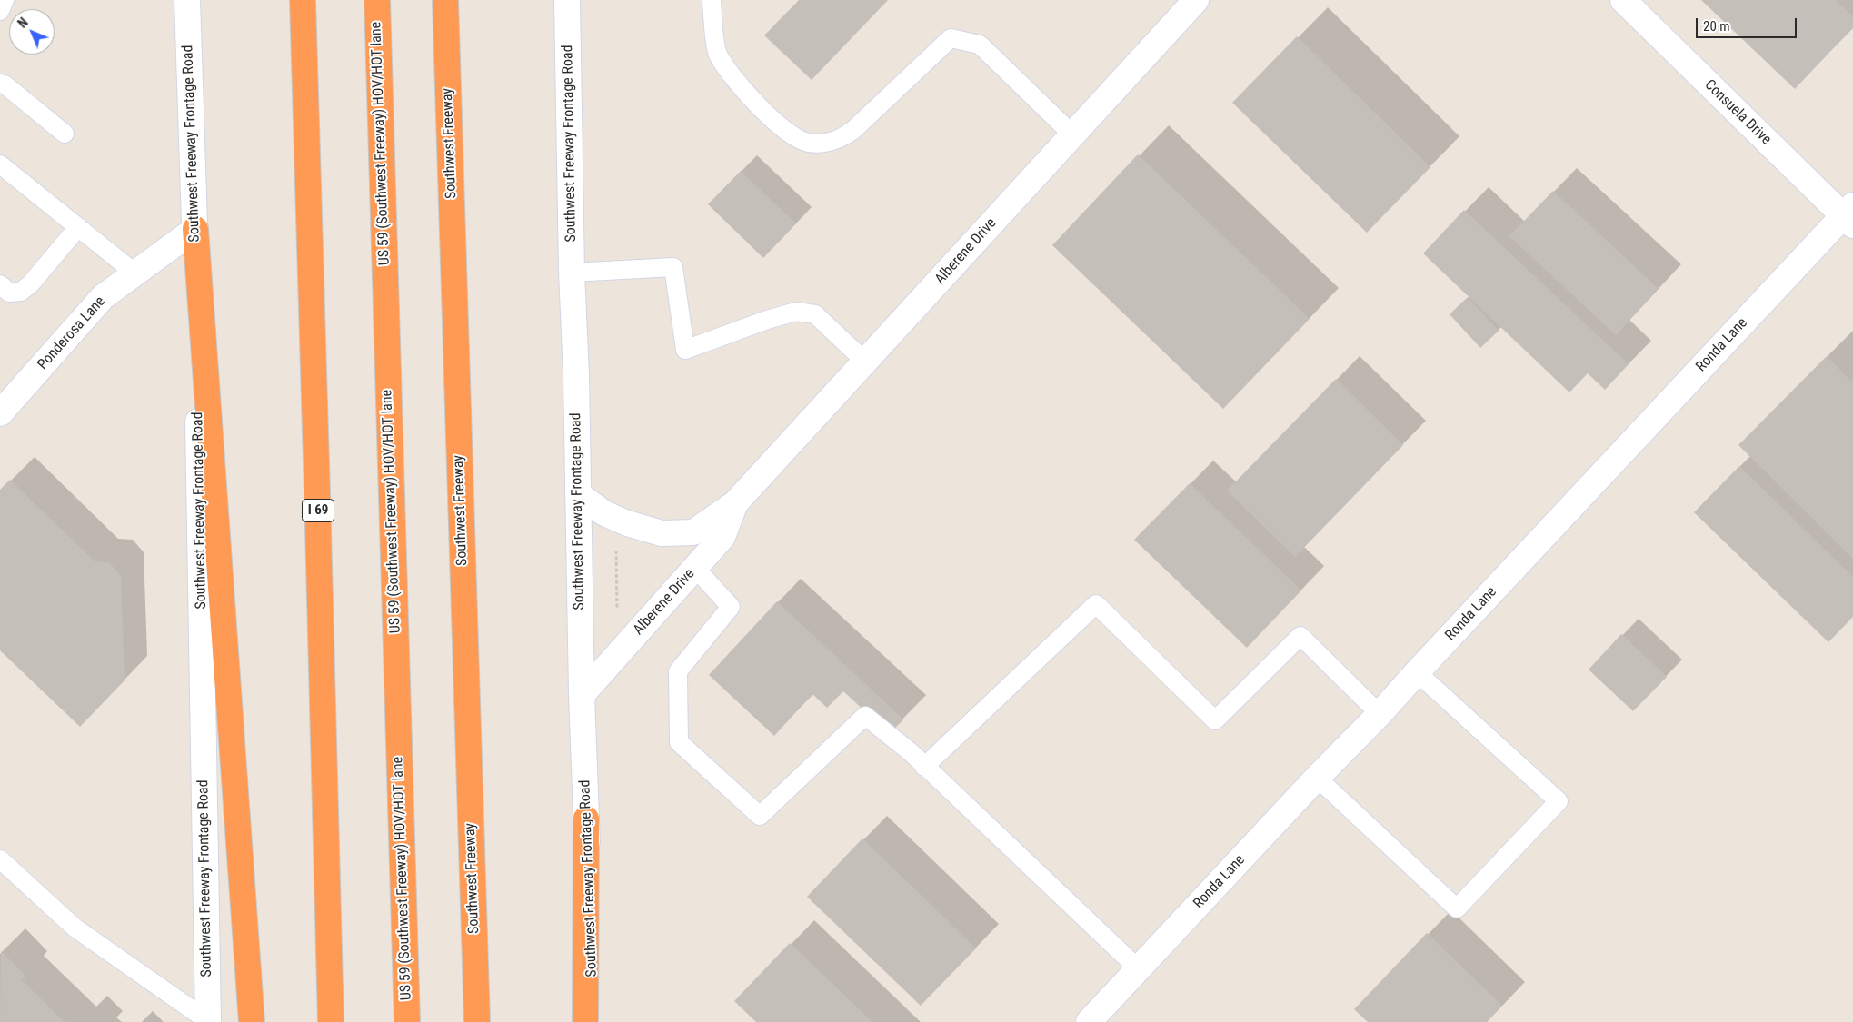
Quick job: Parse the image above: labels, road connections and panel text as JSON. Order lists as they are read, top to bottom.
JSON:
{
  "streets": {
    "highway": ["US 59 (Southwest Freeway) HOV/HOT lane", "Southwest Freeway", "I 69"],
    "street": [
      "Consuela Drive",
      "Southwest Freeway Frontage Road",
      "Alberene Drive",
      "Ponderosa Lane",
      "Ronda Lane"
    ]
  },
  "crossings": [
    ["Consuela Drive", "Ronda Lane"],
    ["Southwest Freeway Frontage Road", "Alberene Drive"],
    ["Southwest Freeway Frontage Road", "Ponderosa Lane"]
  ],
  "scale_bar": "20 m",
  "north": "top left"
}
